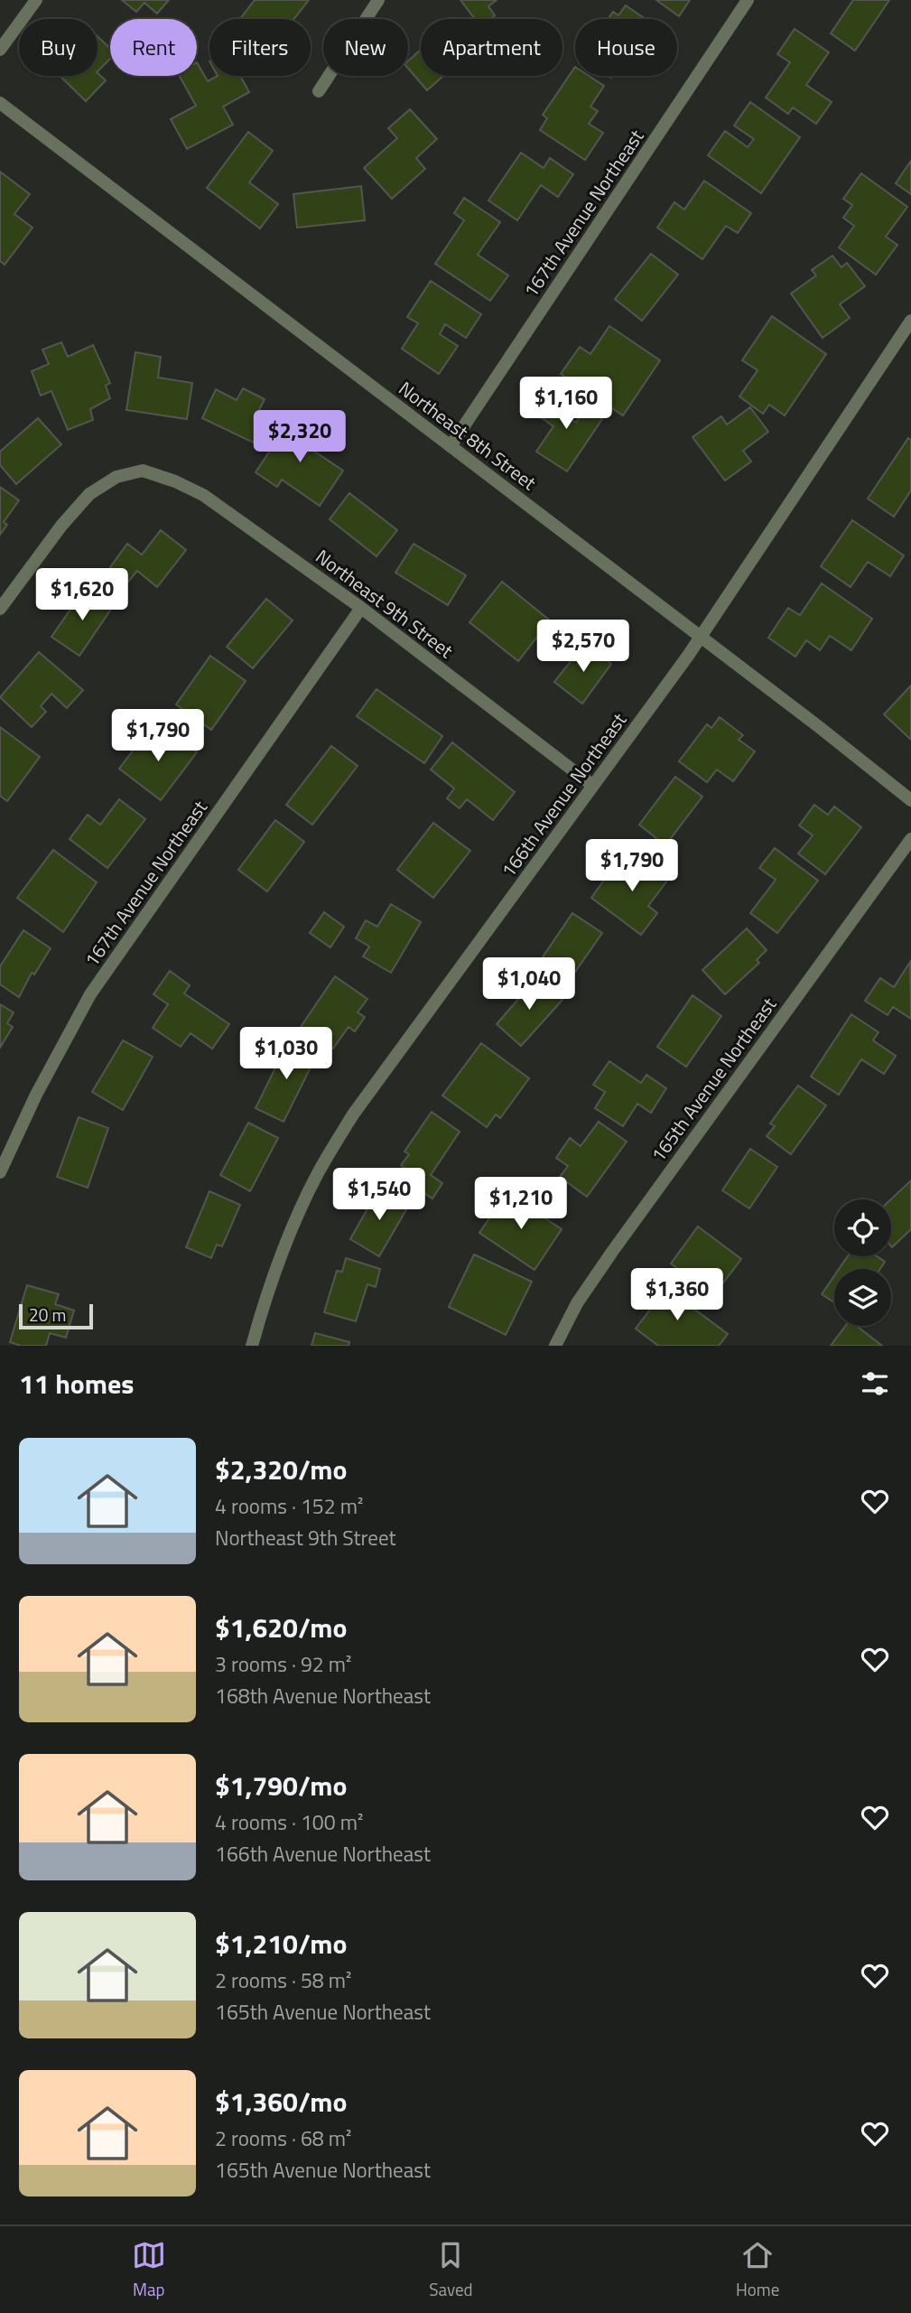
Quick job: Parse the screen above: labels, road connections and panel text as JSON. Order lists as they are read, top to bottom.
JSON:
{
  "streets": {
    "street": [
      "167th Avenue Northeast",
      "Northeast 8th Street",
      "Northeast 9th Street",
      "166th Avenue Northeast",
      "165th Avenue Northeast"
    ]
  },
  "crossings": [
    ["167th Avenue Northeast", "Northeast 8th Street"],
    ["167th Avenue Northeast", "Northeast 9th Street"],
    ["Northeast 8th Street", "166th Avenue Northeast"],
    ["Northeast 9th Street", "166th Avenue Northeast"]
  ],
  "scale_bar": "20 m",
  "page": {
    "chip": [
      "Buy",
      "Rent",
      "Filters",
      "New",
      "Apartment",
      "House"
    ],
    "price": [
      "$1,160",
      "$2,320",
      "$1,620",
      "$2,570",
      "$1,790",
      "$1,790",
      "$1,040",
      "$1,030",
      "$1,540",
      "$1,210",
      "$1,360"
    ],
    "scale": "20 m",
    "heading": "11 homes",
    "list": [
      {
        "name": "$2,320/mo",
        "note": "4 rooms · 152 m² · Northeast 9th Street"
      },
      {
        "name": "$1,620/mo",
        "note": "3 rooms · 92 m² · 168th Avenue Northeast"
      },
      {
        "name": "$1,790/mo",
        "note": "4 rooms · 100 m² · 166th Avenue Northeast"
      },
      {
        "name": "$1,210/mo",
        "note": "2 rooms · 58 m² · 165th Avenue Northeast"
      },
      {
        "name": "$1,360/mo",
        "note": "2 rooms · 68 m² · 165th Avenue Northeast"
      }
    ],
    "tabs": ["Map", "Saved", "Home"]
  }
}
